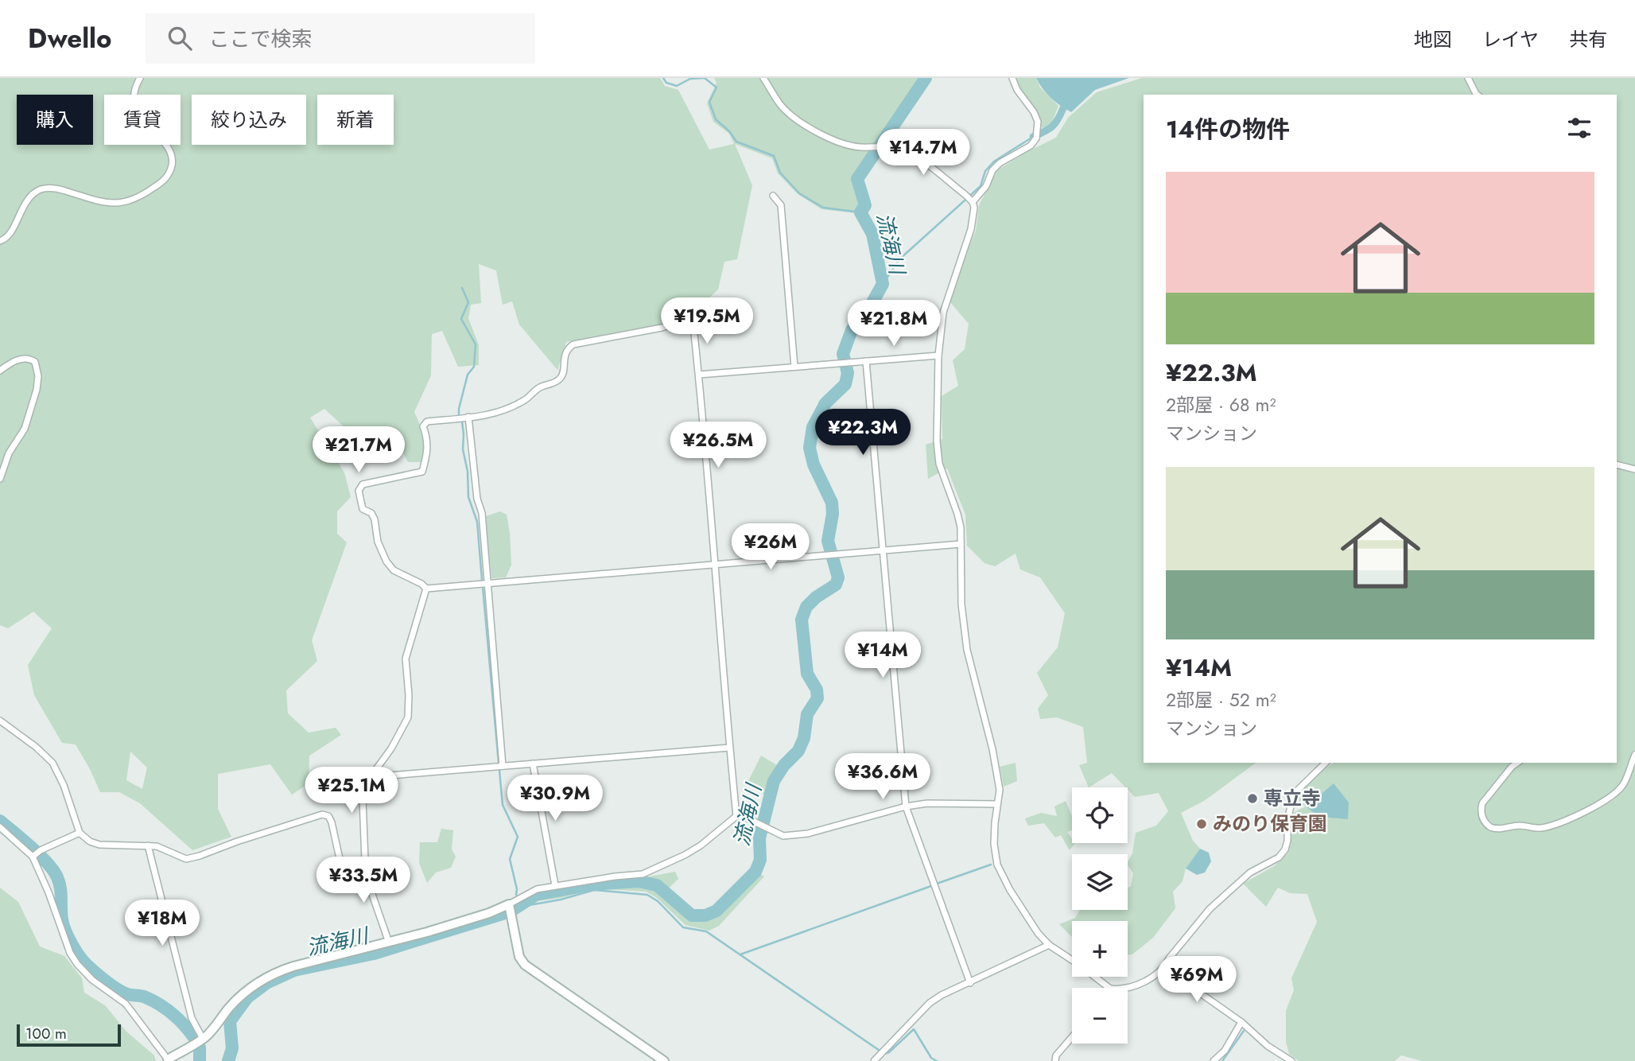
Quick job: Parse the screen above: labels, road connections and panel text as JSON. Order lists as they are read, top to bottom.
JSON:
{
  "water": ["流海川"],
  "places": ["専立寺", "みのり保育園"],
  "scale_bar": "100 m",
  "page": {
    "header": "Dwello",
    "search": "ここで検索",
    "nav": ["地図", "レイヤ", "共有"],
    "chip": [
      "購入",
      "賃貸",
      "絞り込み",
      "新着"
    ],
    "heading": "14件の物件",
    "price": [
      "¥14.7M",
      "¥19.5M",
      "¥21.8M",
      "¥22.3M",
      "¥26.5M",
      "¥21.7M",
      "¥26M",
      "¥14M",
      "¥36.6M",
      "¥25.1M",
      "¥30.9M",
      "¥33.5M",
      "¥18M",
      "¥69M"
    ],
    "list": [
      {
        "name": "¥22.3M",
        "note": "2部屋 · 68 m² · マンション"
      },
      {
        "name": "¥14M",
        "note": "2部屋 · 52 m² · マンション"
      }
    ],
    "map_buttons": ["+", "−"],
    "scale": "100 m"
  }
}
